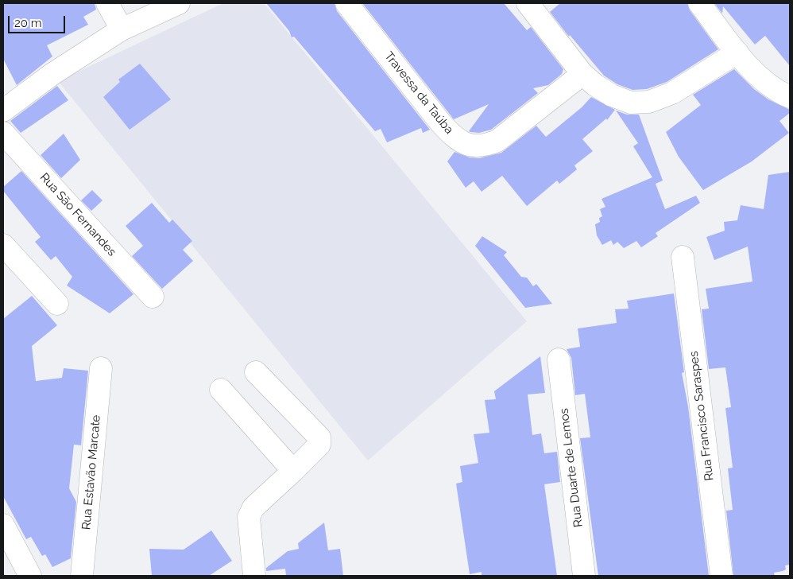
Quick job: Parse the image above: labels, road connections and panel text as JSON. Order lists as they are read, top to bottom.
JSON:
{
  "streets": {
    "street": [
      "Travessa da Taúba",
      "Rua São Fernandes",
      "Rua Francisco Saraspes",
      "Rua Duarte de Lemos",
      "Rua Estavão Marcate"
    ]
  },
  "scale_bar": "20 m"
}
